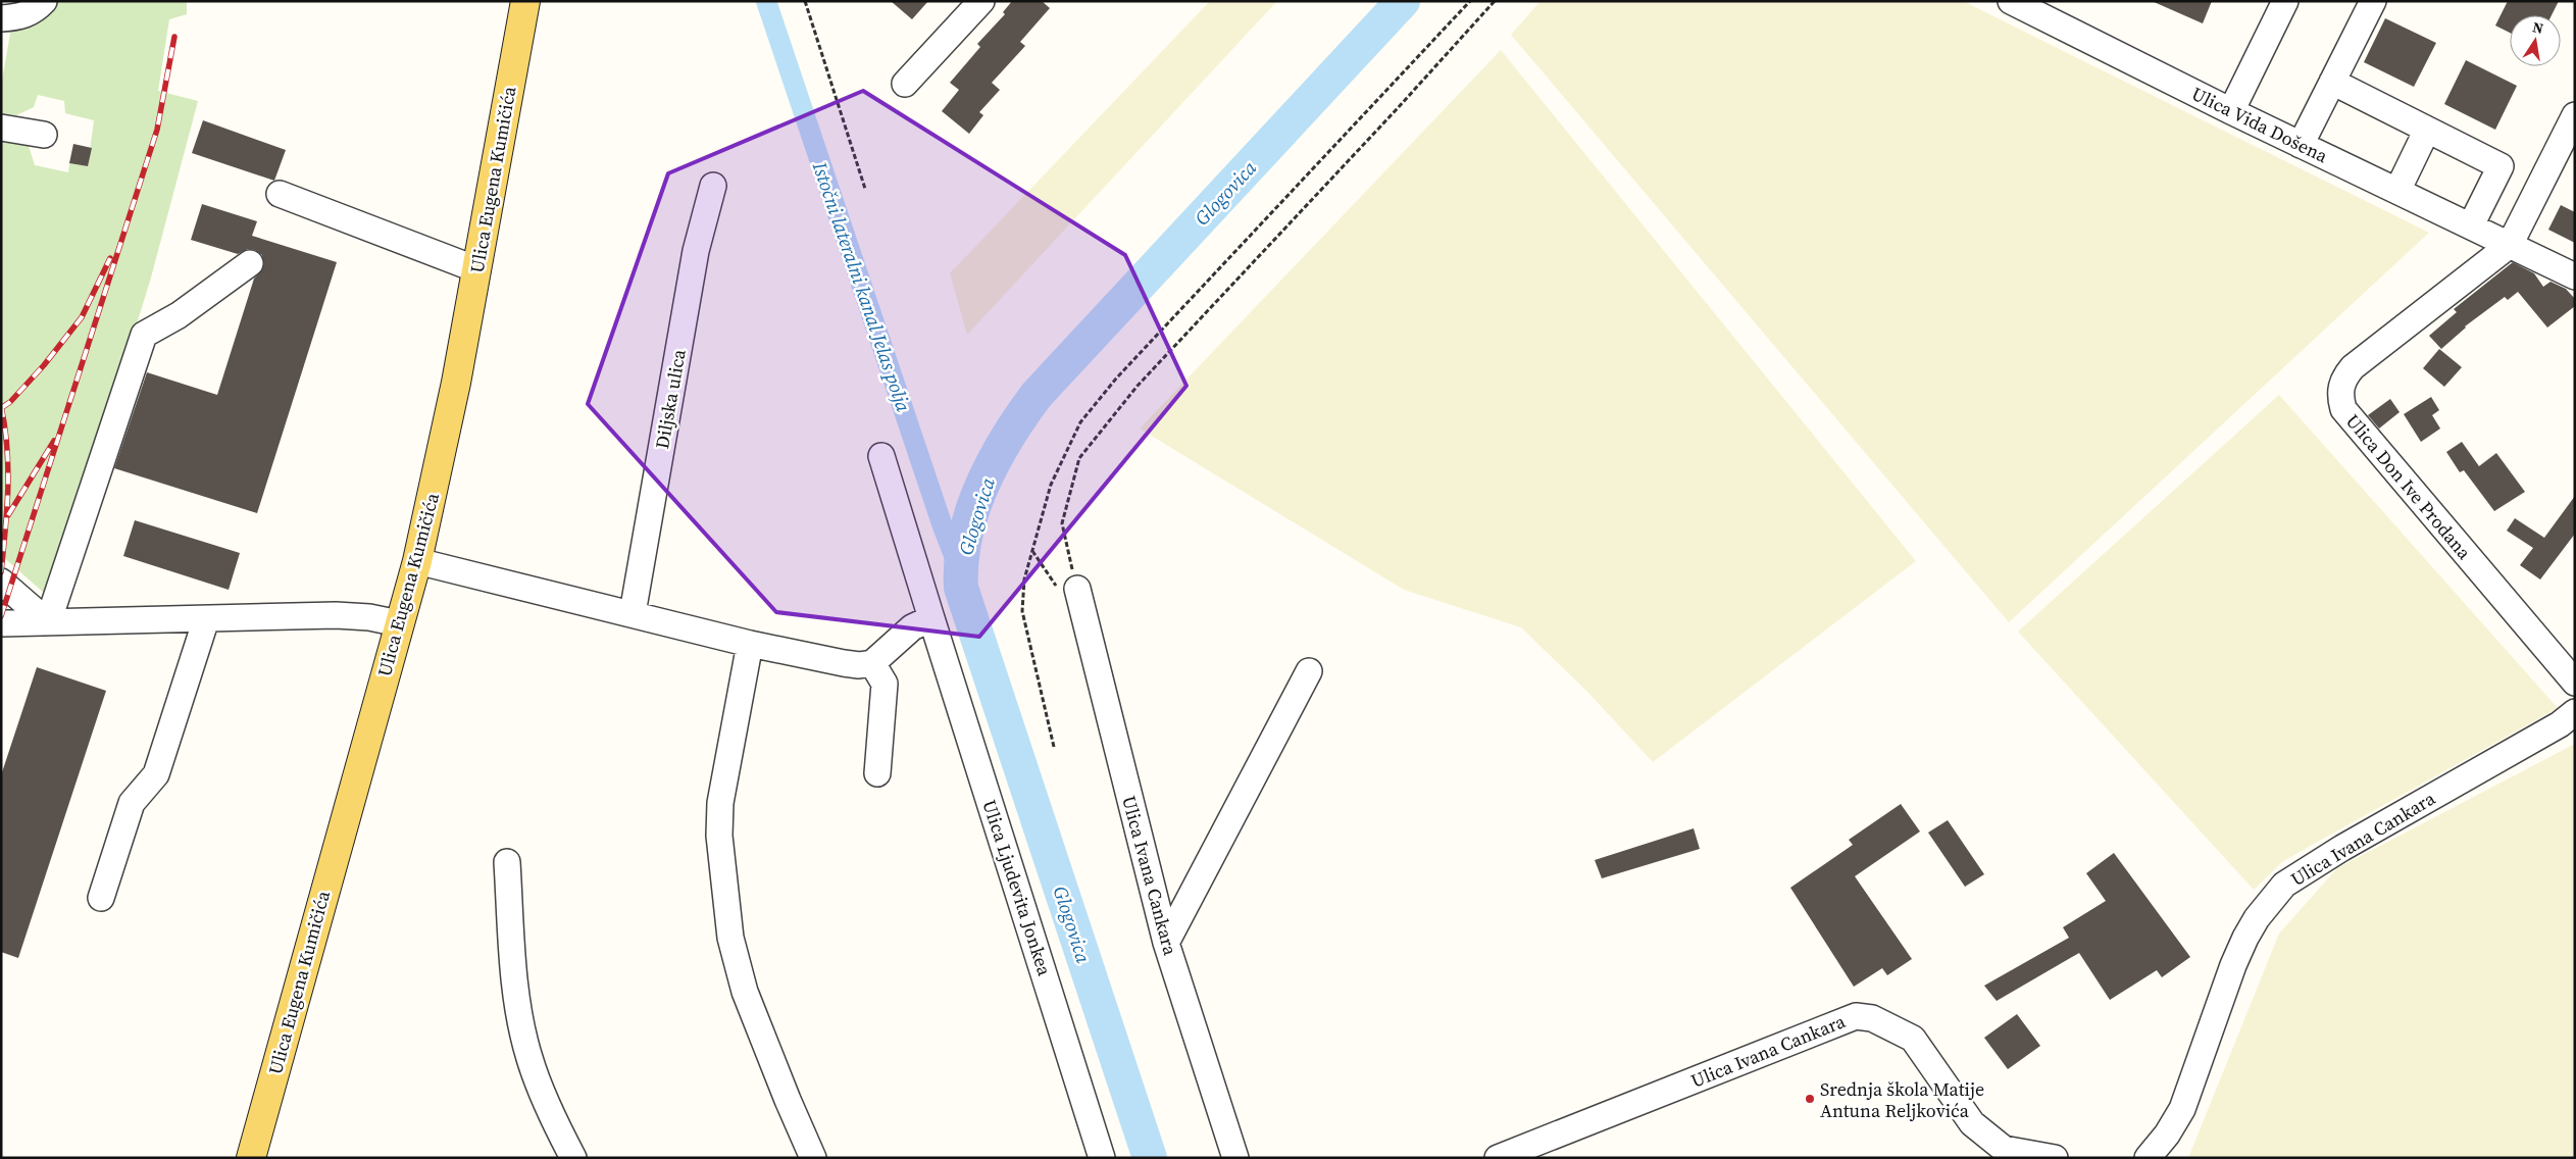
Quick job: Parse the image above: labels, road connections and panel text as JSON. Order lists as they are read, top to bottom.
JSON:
{
  "streets": {
    "main road": ["Ulica Eugena Kumičića"],
    "street": [
      "Ulica Vida Došena",
      "Diljska ulica",
      "Ulica Don Ive Prodana",
      "Ulica Ivana Cankara",
      "Ulica Ljudevita Jonkea"
    ]
  },
  "crossings": [
    ["Ulica Vida Došena", "Ulica Don Ive Prodana"]
  ],
  "water": ["Glogovica", "Istočni lateralni kanal Jelas polja"],
  "places": ["Srednja škola Matije Antuna Reljkovića"],
  "north": "top"
}
